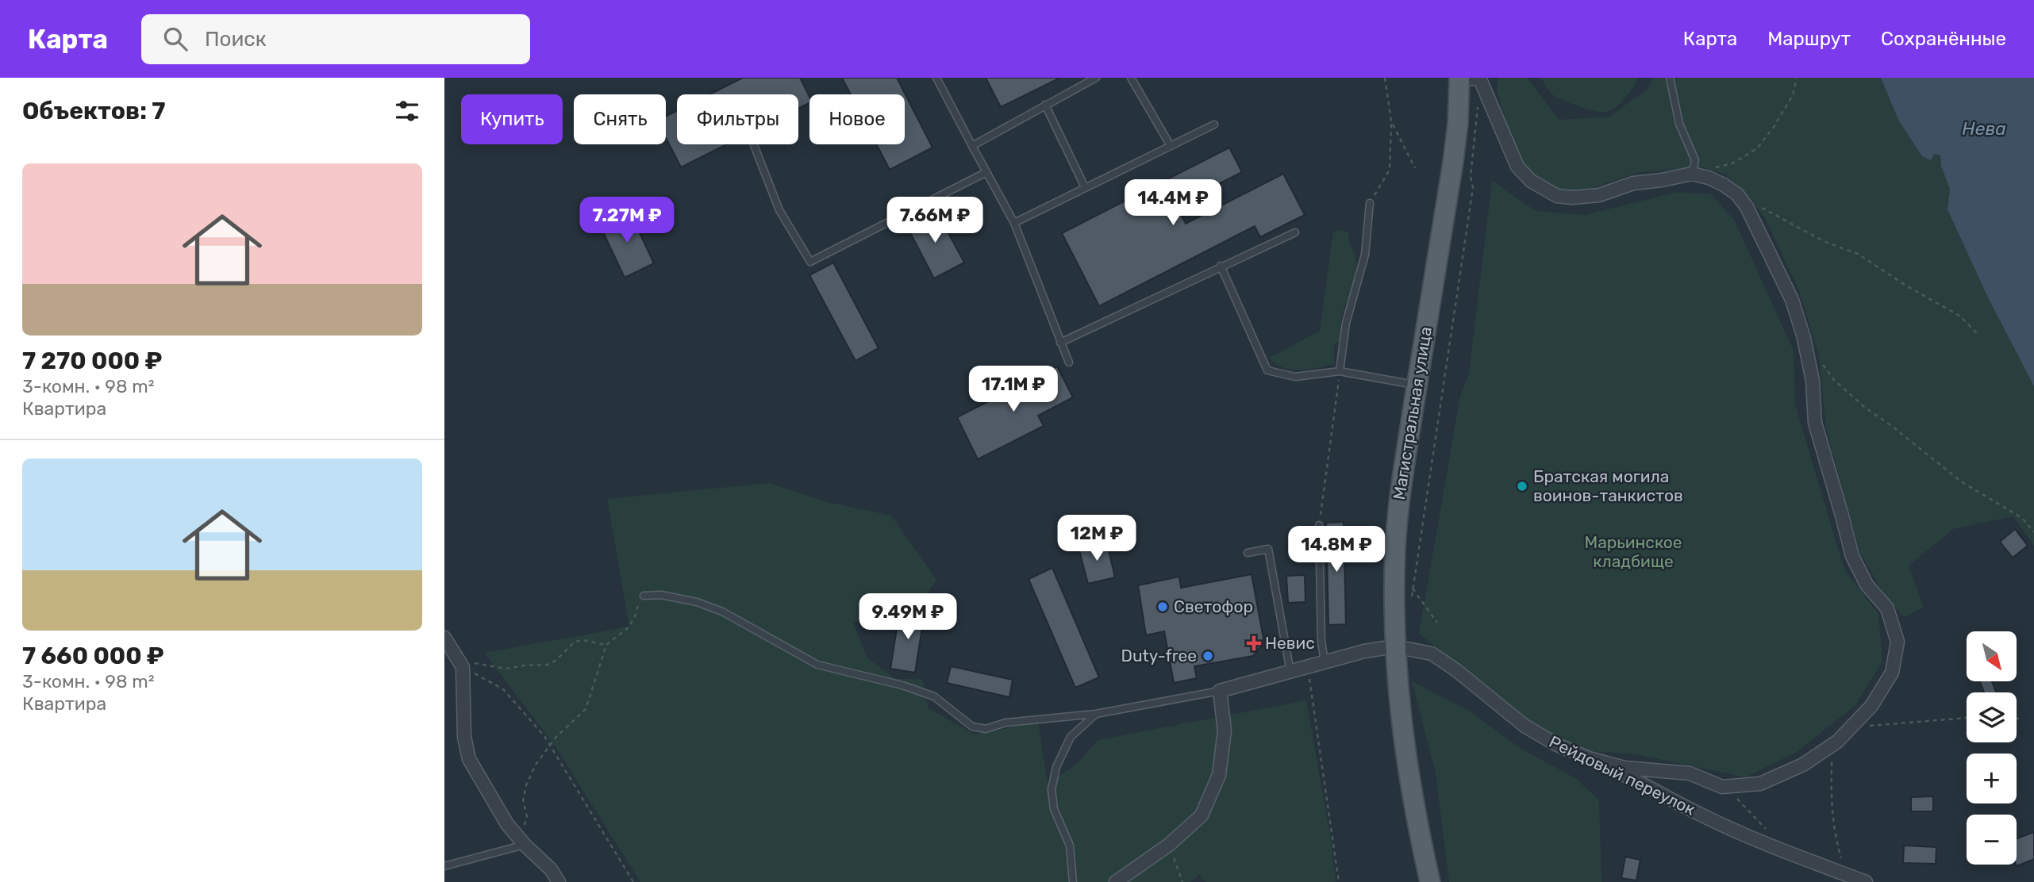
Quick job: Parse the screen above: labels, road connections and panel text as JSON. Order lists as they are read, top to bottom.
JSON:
{
  "streets": {
    "main road": ["Магистральная улица"],
    "street": ["Рейдовый переулок"]
  },
  "crossings": [
    ["Магистральная улица", "Рейдовый переулок"]
  ],
  "water": ["Нева"],
  "parks": ["Марьинское кладбище"],
  "places": {
    "other": ["Братская могила воинов-танкистов", "Светофор", "Duty-free"],
    "health": ["Невис"]
  },
  "north": "bottom right",
  "page": {
    "header": "Карта",
    "search": "Поиск",
    "nav": ["Карта", "Маршрут", "Сохранённые"],
    "heading": "Объектов: 7",
    "chip": [
      "Купить",
      "Снять",
      "Фильтры",
      "Новое"
    ],
    "list": [
      {
        "name": "7 270 000 ₽",
        "note": "3-комн. · 98 m² · Квартира"
      },
      {
        "name": "7 660 000 ₽",
        "note": "3-комн. · 98 m² · Квартира"
      }
    ],
    "price": [
      "14.4M ₽",
      "7.27M ₽",
      "7.66M ₽",
      "17.1M ₽",
      "12M ₽",
      "14.8M ₽",
      "9.49M ₽"
    ],
    "map_buttons": ["+", "−"]
  }
}
